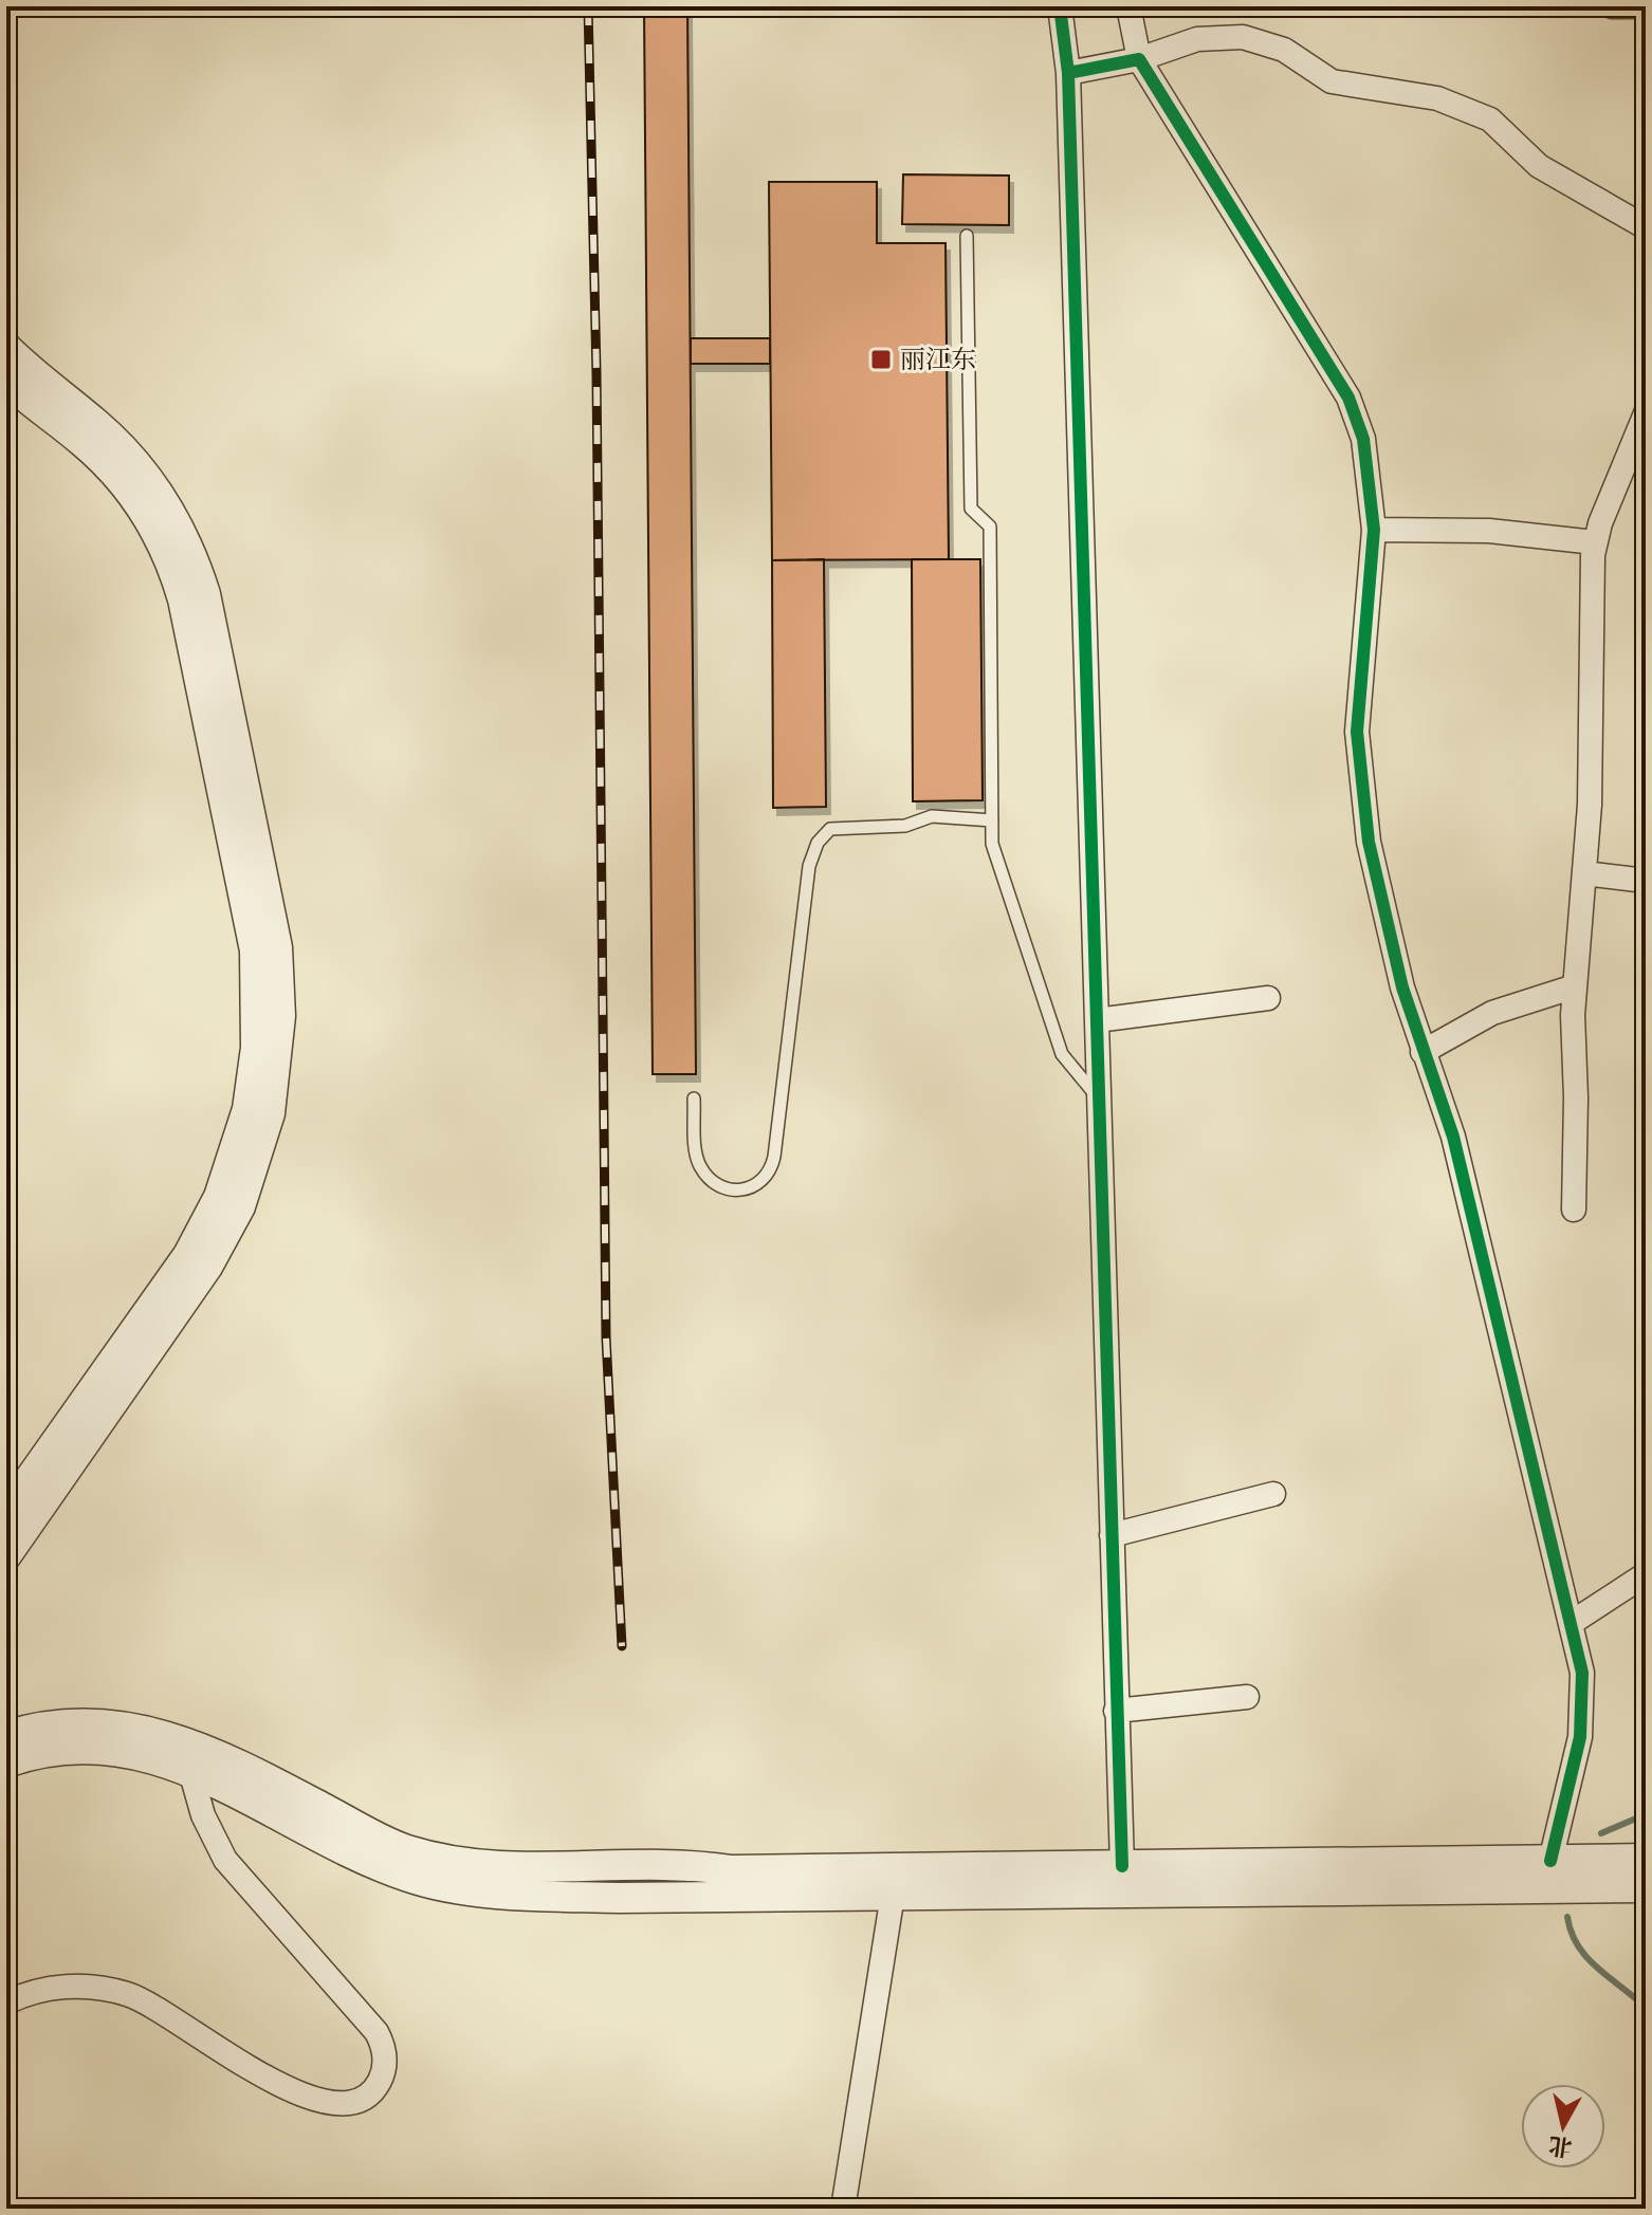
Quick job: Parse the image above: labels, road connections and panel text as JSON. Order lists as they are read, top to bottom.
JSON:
{
  "places": {
    "transit": ["丽江东"]
  },
  "north": "bottom"
}
